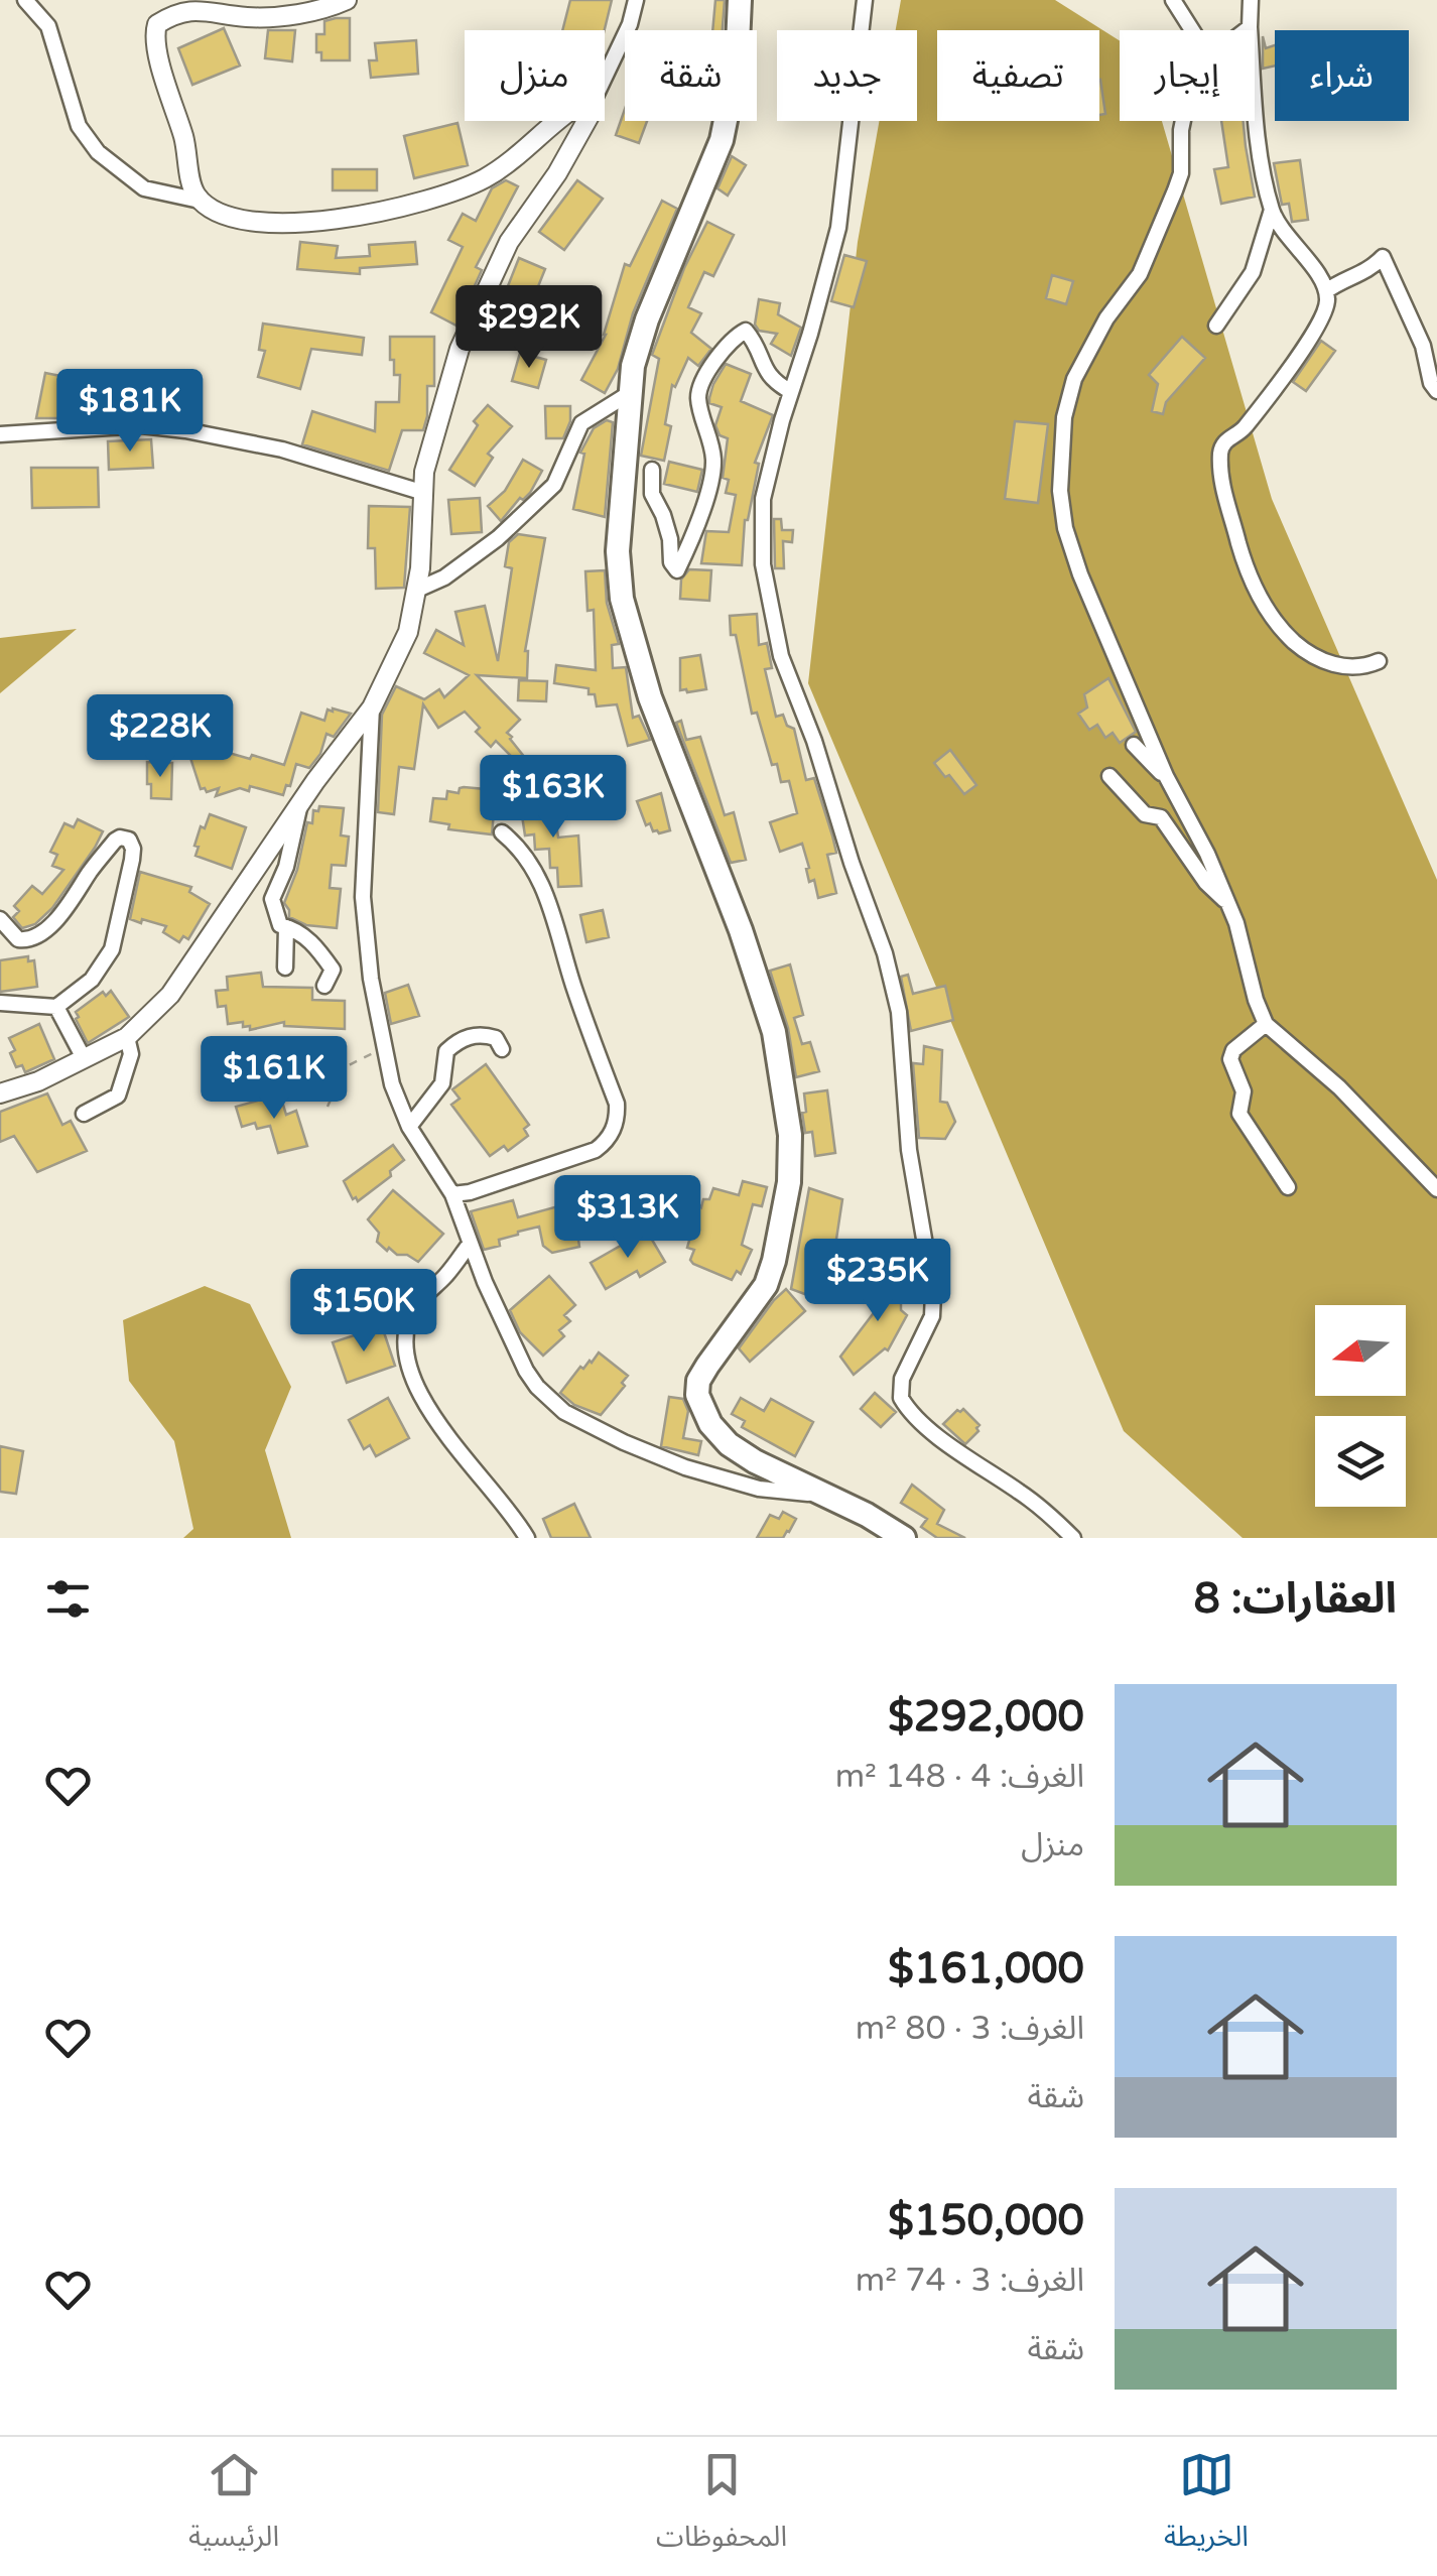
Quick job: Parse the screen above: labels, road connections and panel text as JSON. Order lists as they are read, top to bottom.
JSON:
{
  "north": "left",
  "page": {
    "chip": [
      "شراء",
      "إيجار",
      "تصفية",
      "جديد",
      "شقة",
      "منزل"
    ],
    "price": [
      "$292K",
      "$181K",
      "$228K",
      "$163K",
      "$161K",
      "$313K",
      "$235K",
      "$150K"
    ],
    "heading": "العقارات: 8",
    "list": [
      {
        "name": "$292,000",
        "note": "الغرف: 4 · 148 m² · منزل"
      },
      {
        "name": "$161,000",
        "note": "الغرف: 3 · 80 m² · شقة"
      },
      {
        "name": "$150,000",
        "note": "الغرف: 3 · 74 m² · شقة"
      }
    ],
    "tabs": ["الخريطة", "المحفوظات", "الرئيسية"]
  }
}
